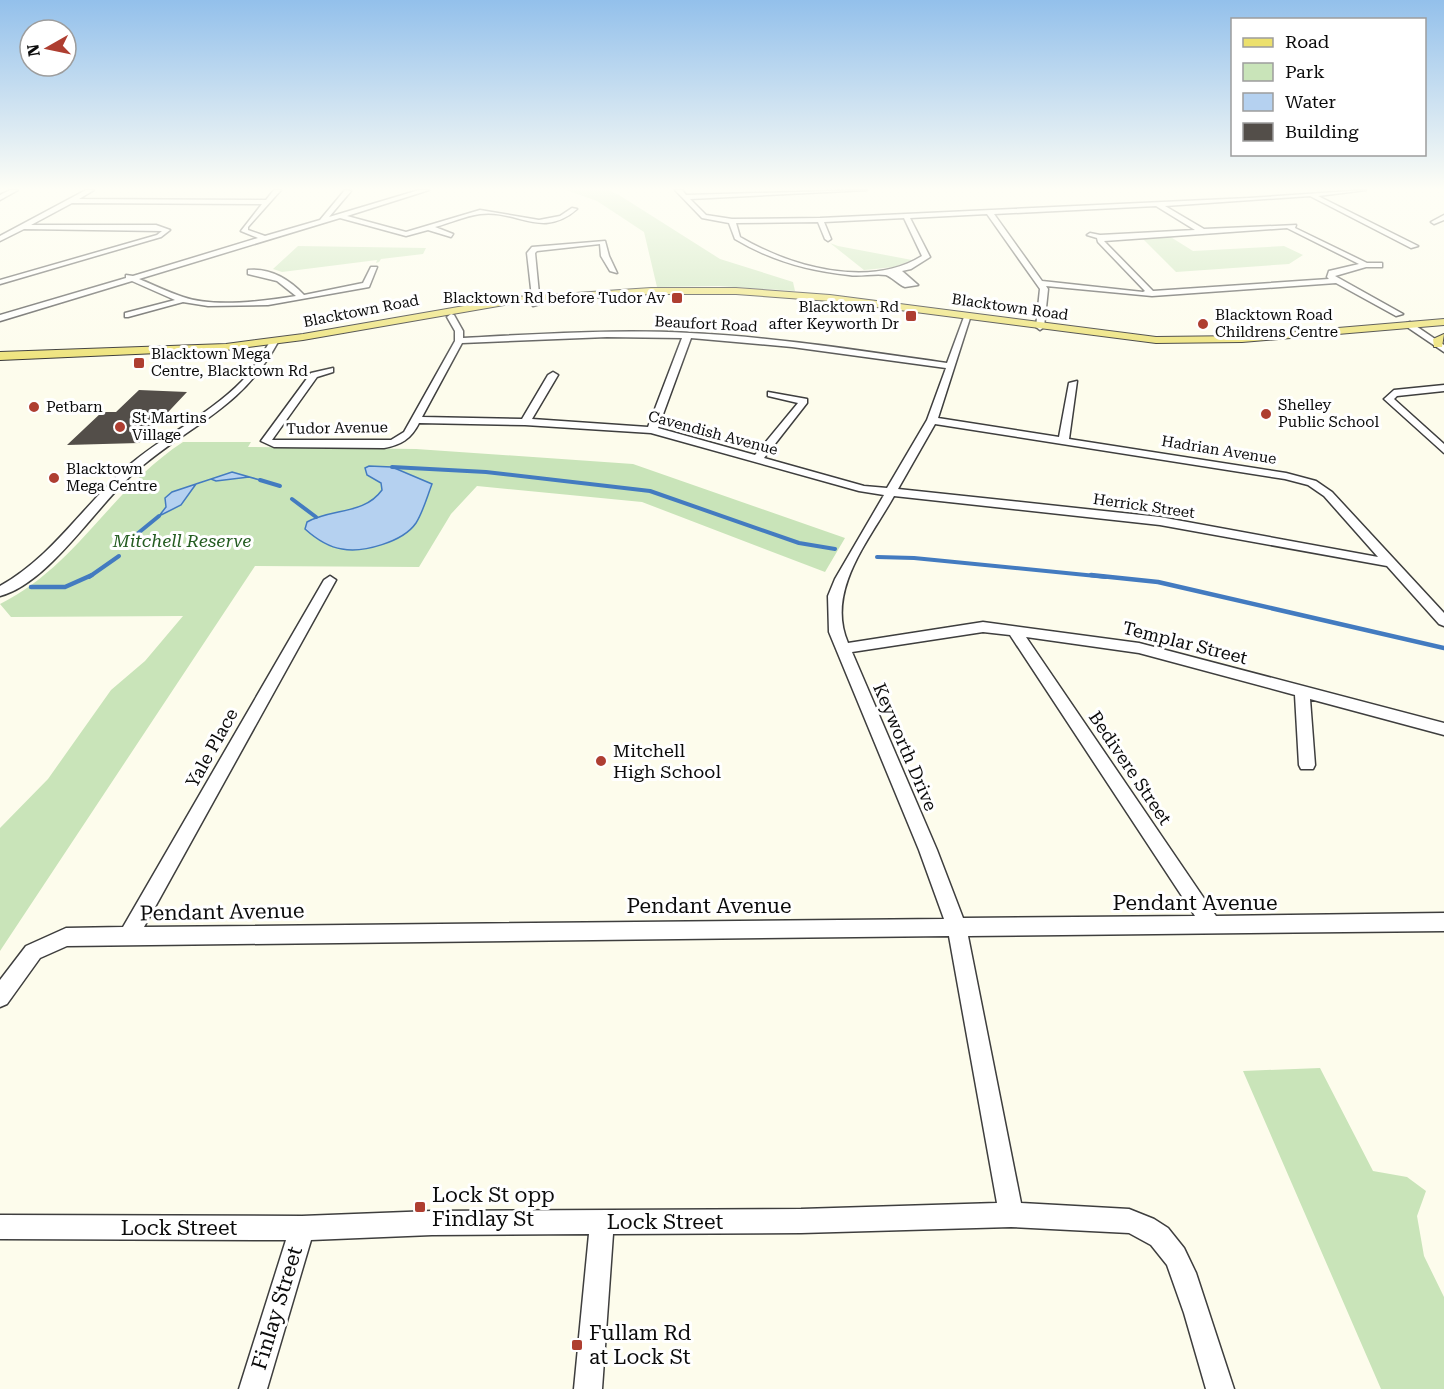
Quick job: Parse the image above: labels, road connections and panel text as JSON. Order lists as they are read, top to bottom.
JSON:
{
  "streets": {
    "main road": ["Blacktown Road"],
    "street": [
      "Beaufort Road",
      "Tudor Avenue",
      "Cavendish Avenue",
      "Hadrian Avenue",
      "Herrick Street",
      "Templar Street",
      "Keyworth Drive",
      "Yale Place",
      "Bedivere Street",
      "Pendant Avenue",
      "Lock Street",
      "Finlay Street"
    ]
  },
  "crossings": [
    ["Blacktown Road", "Keyworth Drive"],
    ["Beaufort Road", "Tudor Avenue"],
    ["Beaufort Road", "Keyworth Drive"],
    ["Tudor Avenue", "Cavendish Avenue"],
    ["Cavendish Avenue", "Herrick Street"],
    ["Cavendish Avenue", "Keyworth Drive"],
    ["Hadrian Avenue", "Herrick Street"],
    ["Hadrian Avenue", "Keyworth Drive"],
    ["Herrick Street", "Keyworth Drive"],
    ["Templar Street", "Keyworth Drive"],
    ["Templar Street", "Bedivere Street"],
    ["Keyworth Drive", "Pendant Avenue"],
    ["Keyworth Drive", "Lock Street"],
    ["Yale Place", "Pendant Avenue"],
    ["Bedivere Street", "Pendant Avenue"],
    ["Lock Street", "Finlay Street"]
  ],
  "parks": ["Mitchell Reserve"],
  "places": {
    "transit": [
      "Blacktown Rd before Tudor Av",
      "Blacktown Rd after Keyworth Dr",
      "Blacktown Mega Centre, Blacktown Rd",
      "Lock St opp Findlay St",
      "Fullam Rd at Lock St"
    ],
    "other": [
      "Blacktown Road Childrens Centre",
      "Petbarn",
      "Shelley Public School",
      "St Martins Village",
      "Blacktown Mega Centre",
      "Mitchell High School"
    ]
  },
  "legend": [
    "Road",
    "Park",
    "Water",
    "Building"
  ],
  "north": "left"
}
